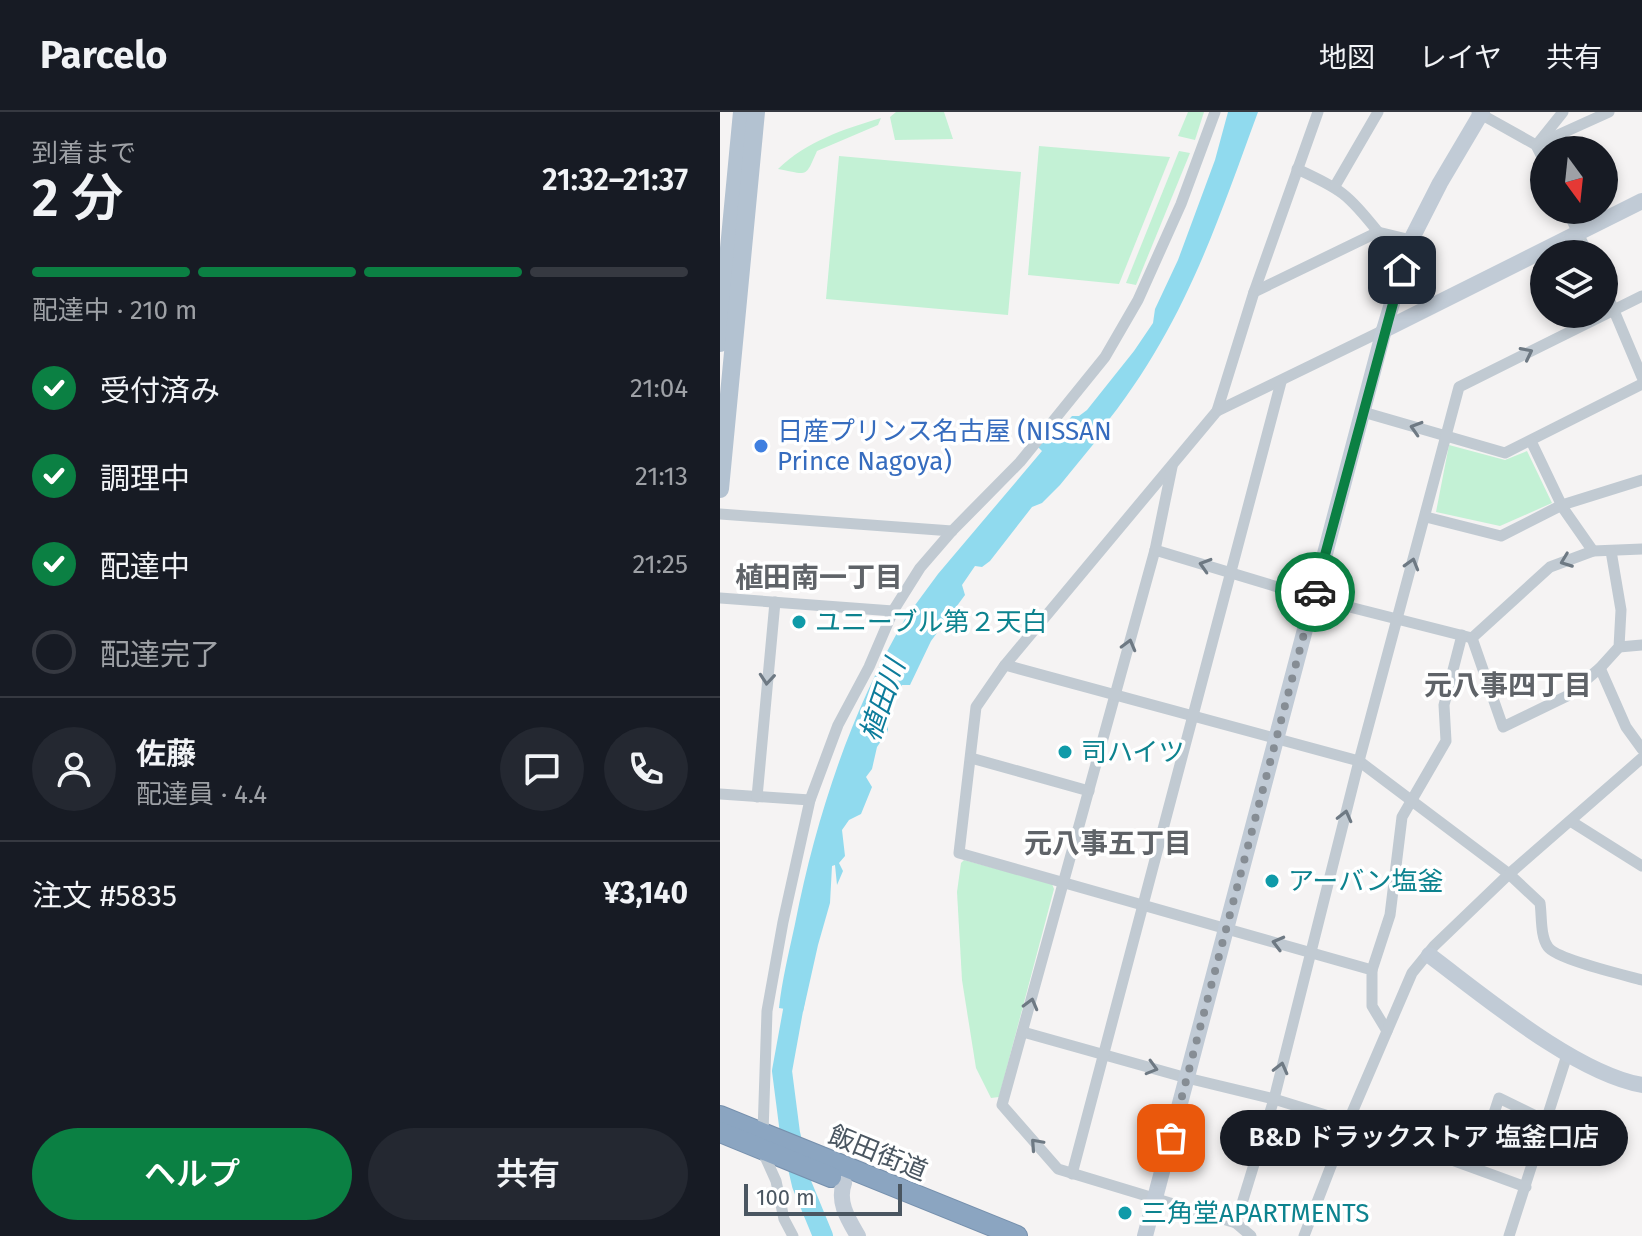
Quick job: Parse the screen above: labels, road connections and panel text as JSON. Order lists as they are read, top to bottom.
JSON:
{
  "streets": {
    "highway": ["飯田街道"]
  },
  "districts": ["植田南一丁目", "元八事四丁目", "元八事五丁目"],
  "water": ["植田川"],
  "places": [
    "日産プリンス名古屋 (NISSAN Prince Nagoya)",
    "ユニーブル第２天白",
    "司ハイツ",
    "アーバン塩釜",
    "B&D ドラックストア 塩釜口店",
    "三角堂APARTMENTS"
  ],
  "scale_bar": "100 m",
  "north": "bottom",
  "page": {
    "header": "Parcelo",
    "nav": ["地図", "レイヤ", "共有"],
    "heading": ["2 分", "到着まで", "21:32–21:37"],
    "panel": [
      "佐藤",
      "配達員 · 4.4",
      "注文 #5835",
      "¥3,140"
    ],
    "bar": "配達中 · 210 m",
    "list": [
      ["受付済み", "21:04"],
      ["調理中", "21:13"],
      ["配達中", "21:25"],
      "配達完了"
    ],
    "bubble": "B&D ドラックストア 塩釜口店",
    "buttons": ["ヘルプ", "共有"],
    "scale": "100 m"
  }
}
